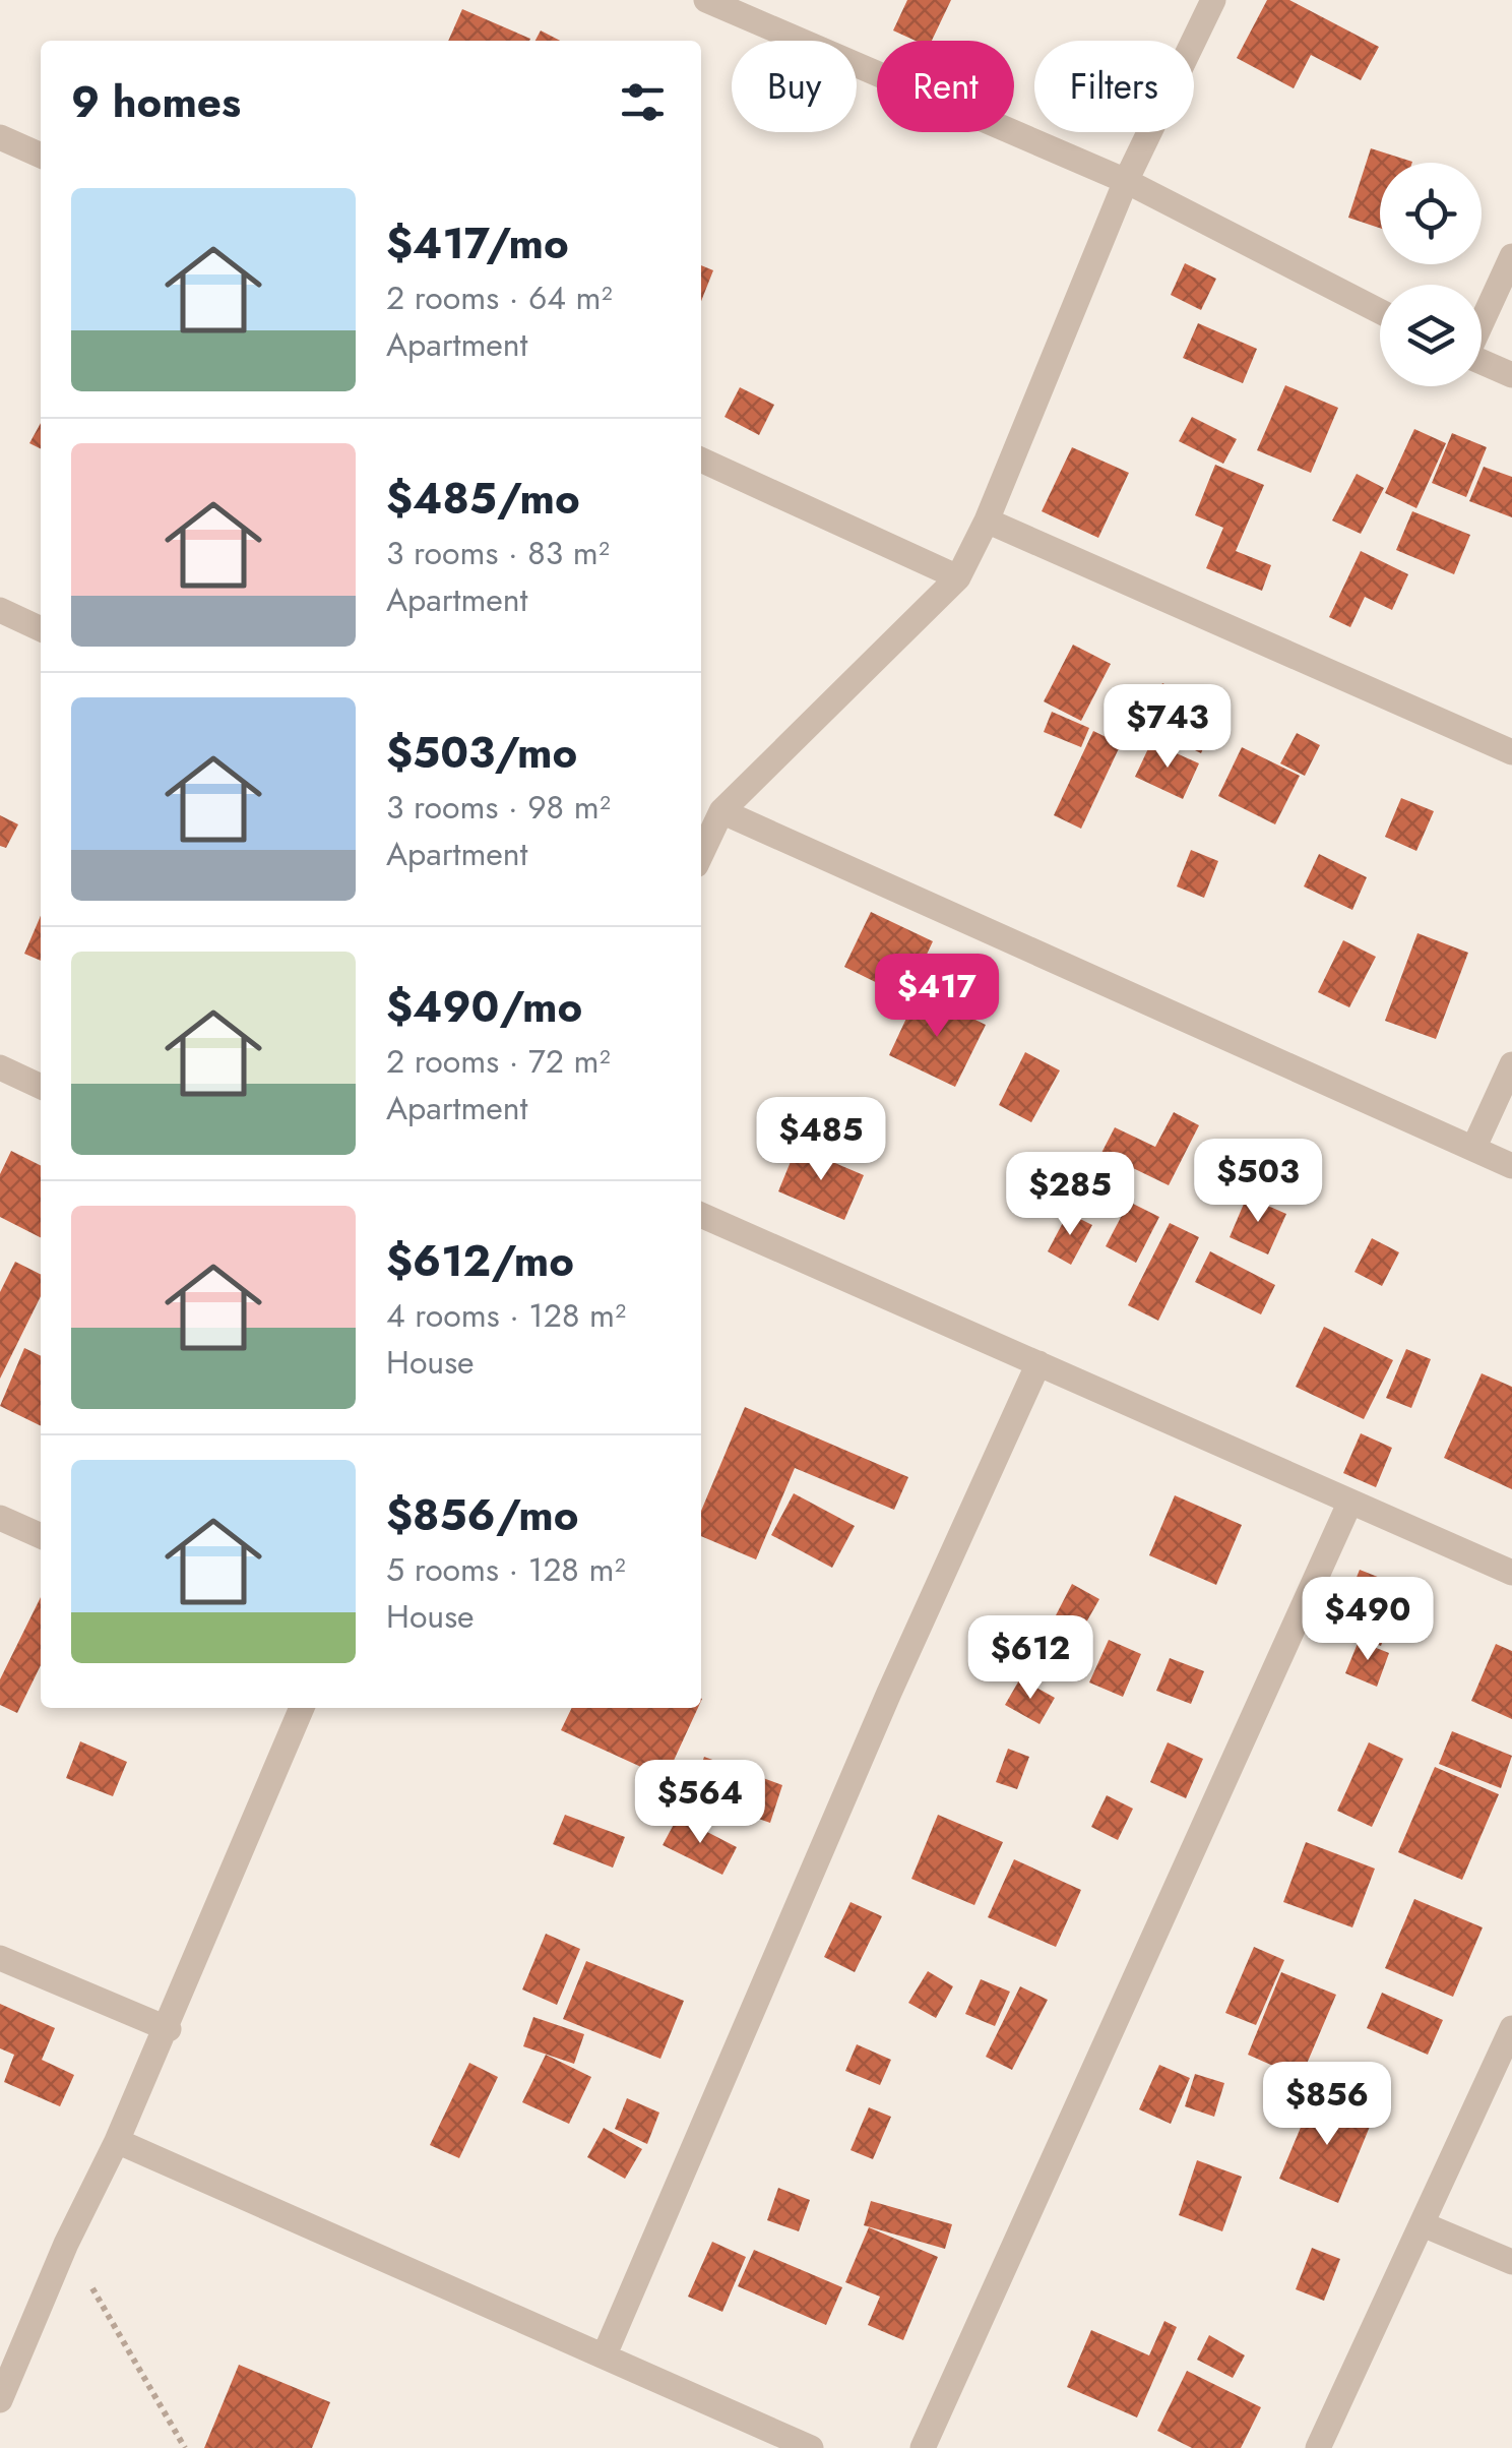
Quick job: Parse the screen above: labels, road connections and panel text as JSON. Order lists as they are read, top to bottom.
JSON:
{
  "page": {
    "chip": ["Buy", "Rent", "Filters"],
    "heading": "9 homes",
    "list": [
      {
        "name": "$417/mo",
        "note": "2 rooms · 64 m² · Apartment"
      },
      {
        "name": "$485/mo",
        "note": "3 rooms · 83 m² · Apartment"
      },
      {
        "name": "$503/mo",
        "note": "3 rooms · 98 m² · Apartment"
      },
      {
        "name": "$490/mo",
        "note": "2 rooms · 72 m² · Apartment"
      },
      {
        "name": "$612/mo",
        "note": "4 rooms · 128 m² · House"
      },
      {
        "name": "$856/mo",
        "note": "5 rooms · 128 m² · House"
      }
    ],
    "price": [
      "$743",
      "$417",
      "$485",
      "$503",
      "$285",
      "$490",
      "$612",
      "$564",
      "$856"
    ]
  }
}
